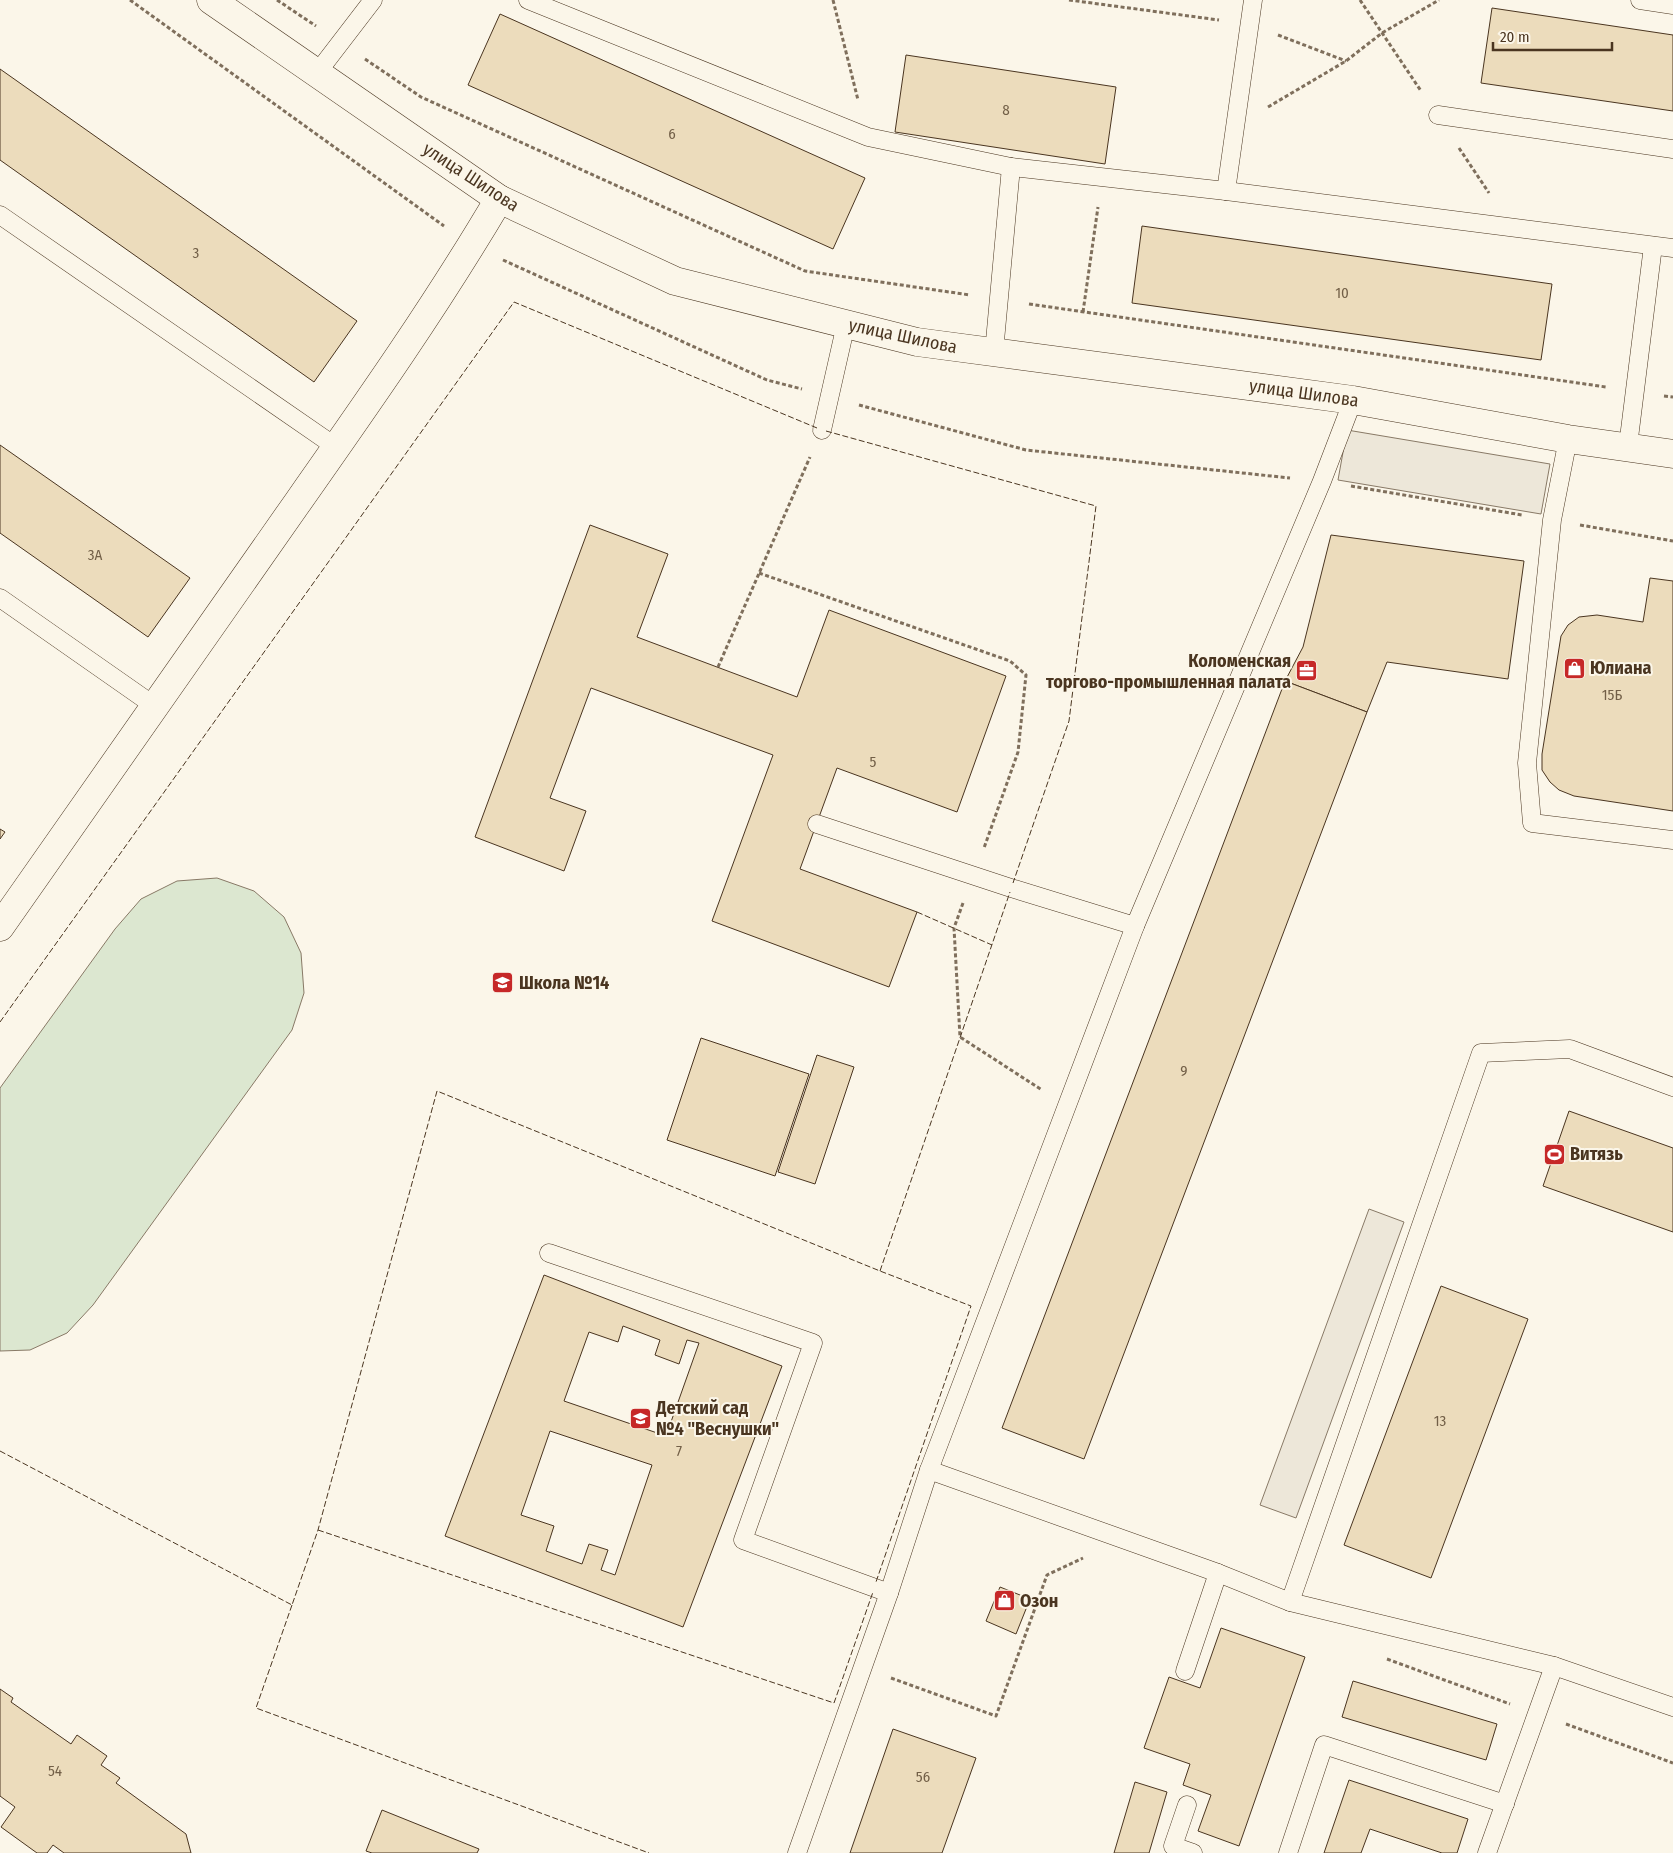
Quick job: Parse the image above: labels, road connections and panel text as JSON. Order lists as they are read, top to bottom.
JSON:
{
  "streets": {
    "street": ["улица Шилова"]
  },
  "places": {
    "shop": ["Юлиана", "Озон"],
    "office": ["Коломенская торгово-промышленная палата"],
    "school or university": ["Школа №14", "Детский сад №4 \"Веснушки\""],
    "sports": ["Витязь"]
  },
  "house_numbers": [
    "8",
    "6",
    "3",
    "10",
    "3А",
    "15Б",
    "5",
    "9",
    "13",
    "7",
    "54",
    "56"
  ],
  "scale_bar": "20 m"
}
